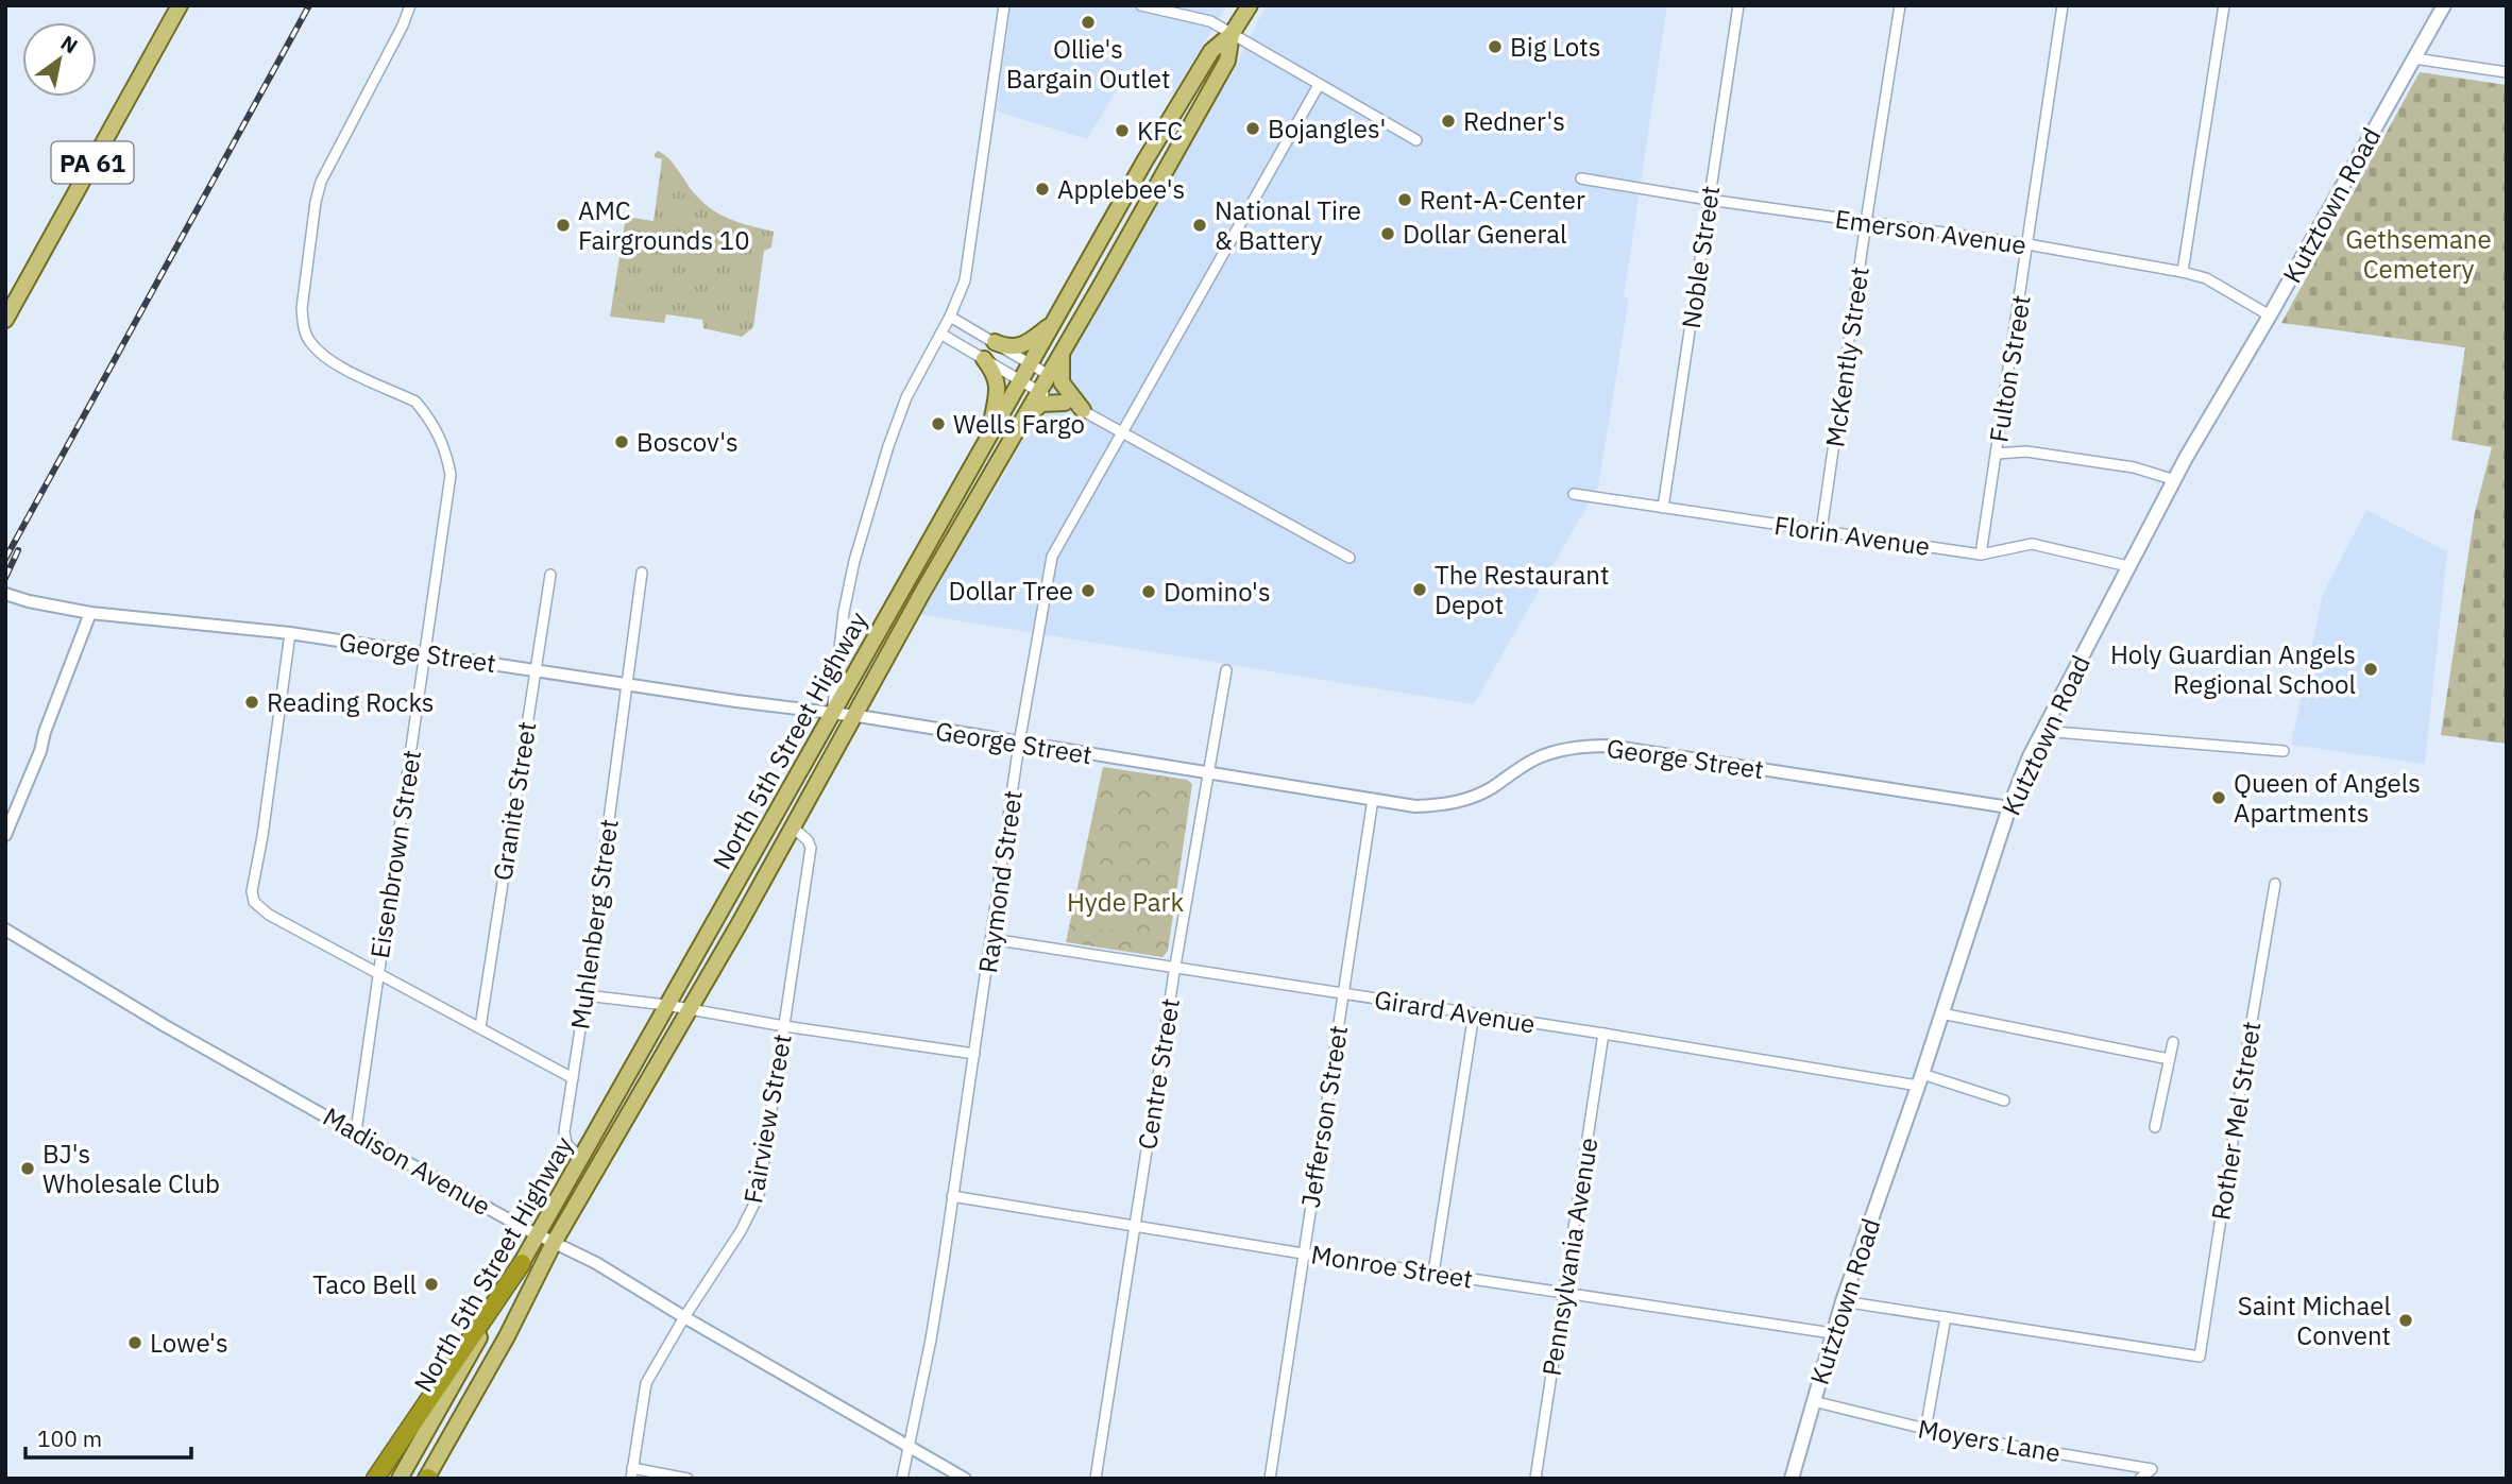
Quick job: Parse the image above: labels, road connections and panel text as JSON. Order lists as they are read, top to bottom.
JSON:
{
  "streets": {
    "main road": ["PA 61", "Kutztown Road", "North 5th Street Highway"],
    "street": [
      "Emerson Avenue",
      "Noble Street",
      "McKently Street",
      "Fulton Street",
      "Florin Avenue",
      "George Street",
      "Granite Street",
      "Eisenbrown Street",
      "Raymond Street",
      "Muhlenberg Street",
      "Girard Avenue",
      "Centre Street",
      "Jefferson Street",
      "Fairview Street",
      "Rother Mel Street",
      "Madison Avenue",
      "Pennsylvania Avenue",
      "Monroe Street",
      "Moyers Lane"
    ]
  },
  "crossings": [
    ["Kutztown Road", "Emerson Avenue"],
    ["Kutztown Road", "Florin Avenue"],
    ["Kutztown Road", "George Street"],
    ["Kutztown Road", "Girard Avenue"],
    ["Kutztown Road", "Monroe Street"],
    ["Kutztown Road", "Moyers Lane"],
    ["Emerson Avenue", "Noble Street"],
    ["Emerson Avenue", "McKently Street"],
    ["Emerson Avenue", "Fulton Street"],
    ["Noble Street", "Florin Avenue"],
    ["McKently Street", "Florin Avenue"],
    ["Fulton Street", "Florin Avenue"],
    ["George Street", "North 5th Street Highway"],
    ["George Street", "Granite Street"],
    ["George Street", "Eisenbrown Street"],
    ["George Street", "Raymond Street"],
    ["George Street", "Muhlenberg Street"],
    ["George Street", "Centre Street"],
    ["George Street", "Jefferson Street"],
    ["North 5th Street Highway", "Muhlenberg Street"],
    ["North 5th Street Highway", "Fairview Street"],
    ["North 5th Street Highway", "Madison Avenue"],
    ["Eisenbrown Street", "Madison Avenue"],
    ["Raymond Street", "Girard Avenue"],
    ["Raymond Street", "Madison Avenue"],
    ["Raymond Street", "Monroe Street"],
    ["Girard Avenue", "Centre Street"],
    ["Girard Avenue", "Jefferson Street"],
    ["Girard Avenue", "Pennsylvania Avenue"],
    ["Centre Street", "Monroe Street"],
    ["Jefferson Street", "Monroe Street"],
    ["Fairview Street", "Madison Avenue"],
    ["Pennsylvania Avenue", "Monroe Street"]
  ],
  "parks": ["Gethsemane Cemetery", "Hyde Park"],
  "places": [
    "Ollie's Bargain Outlet",
    "Big Lots",
    "Redner's",
    "Bojangles'",
    "KFC",
    "Applebee's",
    "Rent-A-Center",
    "AMC Fairgrounds 10",
    "National Tire & Battery",
    "Dollar General",
    "Wells Fargo",
    "Boscov's",
    "The Restaurant Depot",
    "Dollar Tree",
    "Domino's",
    "Holy Guardian Angels Regional School",
    "Reading Rocks",
    "Queen of Angels Apartments",
    "BJ's Wholesale Club",
    "Taco Bell",
    "Saint Michael Convent",
    "Lowe's"
  ],
  "scale_bar": "100 m",
  "north": "top right"
}
